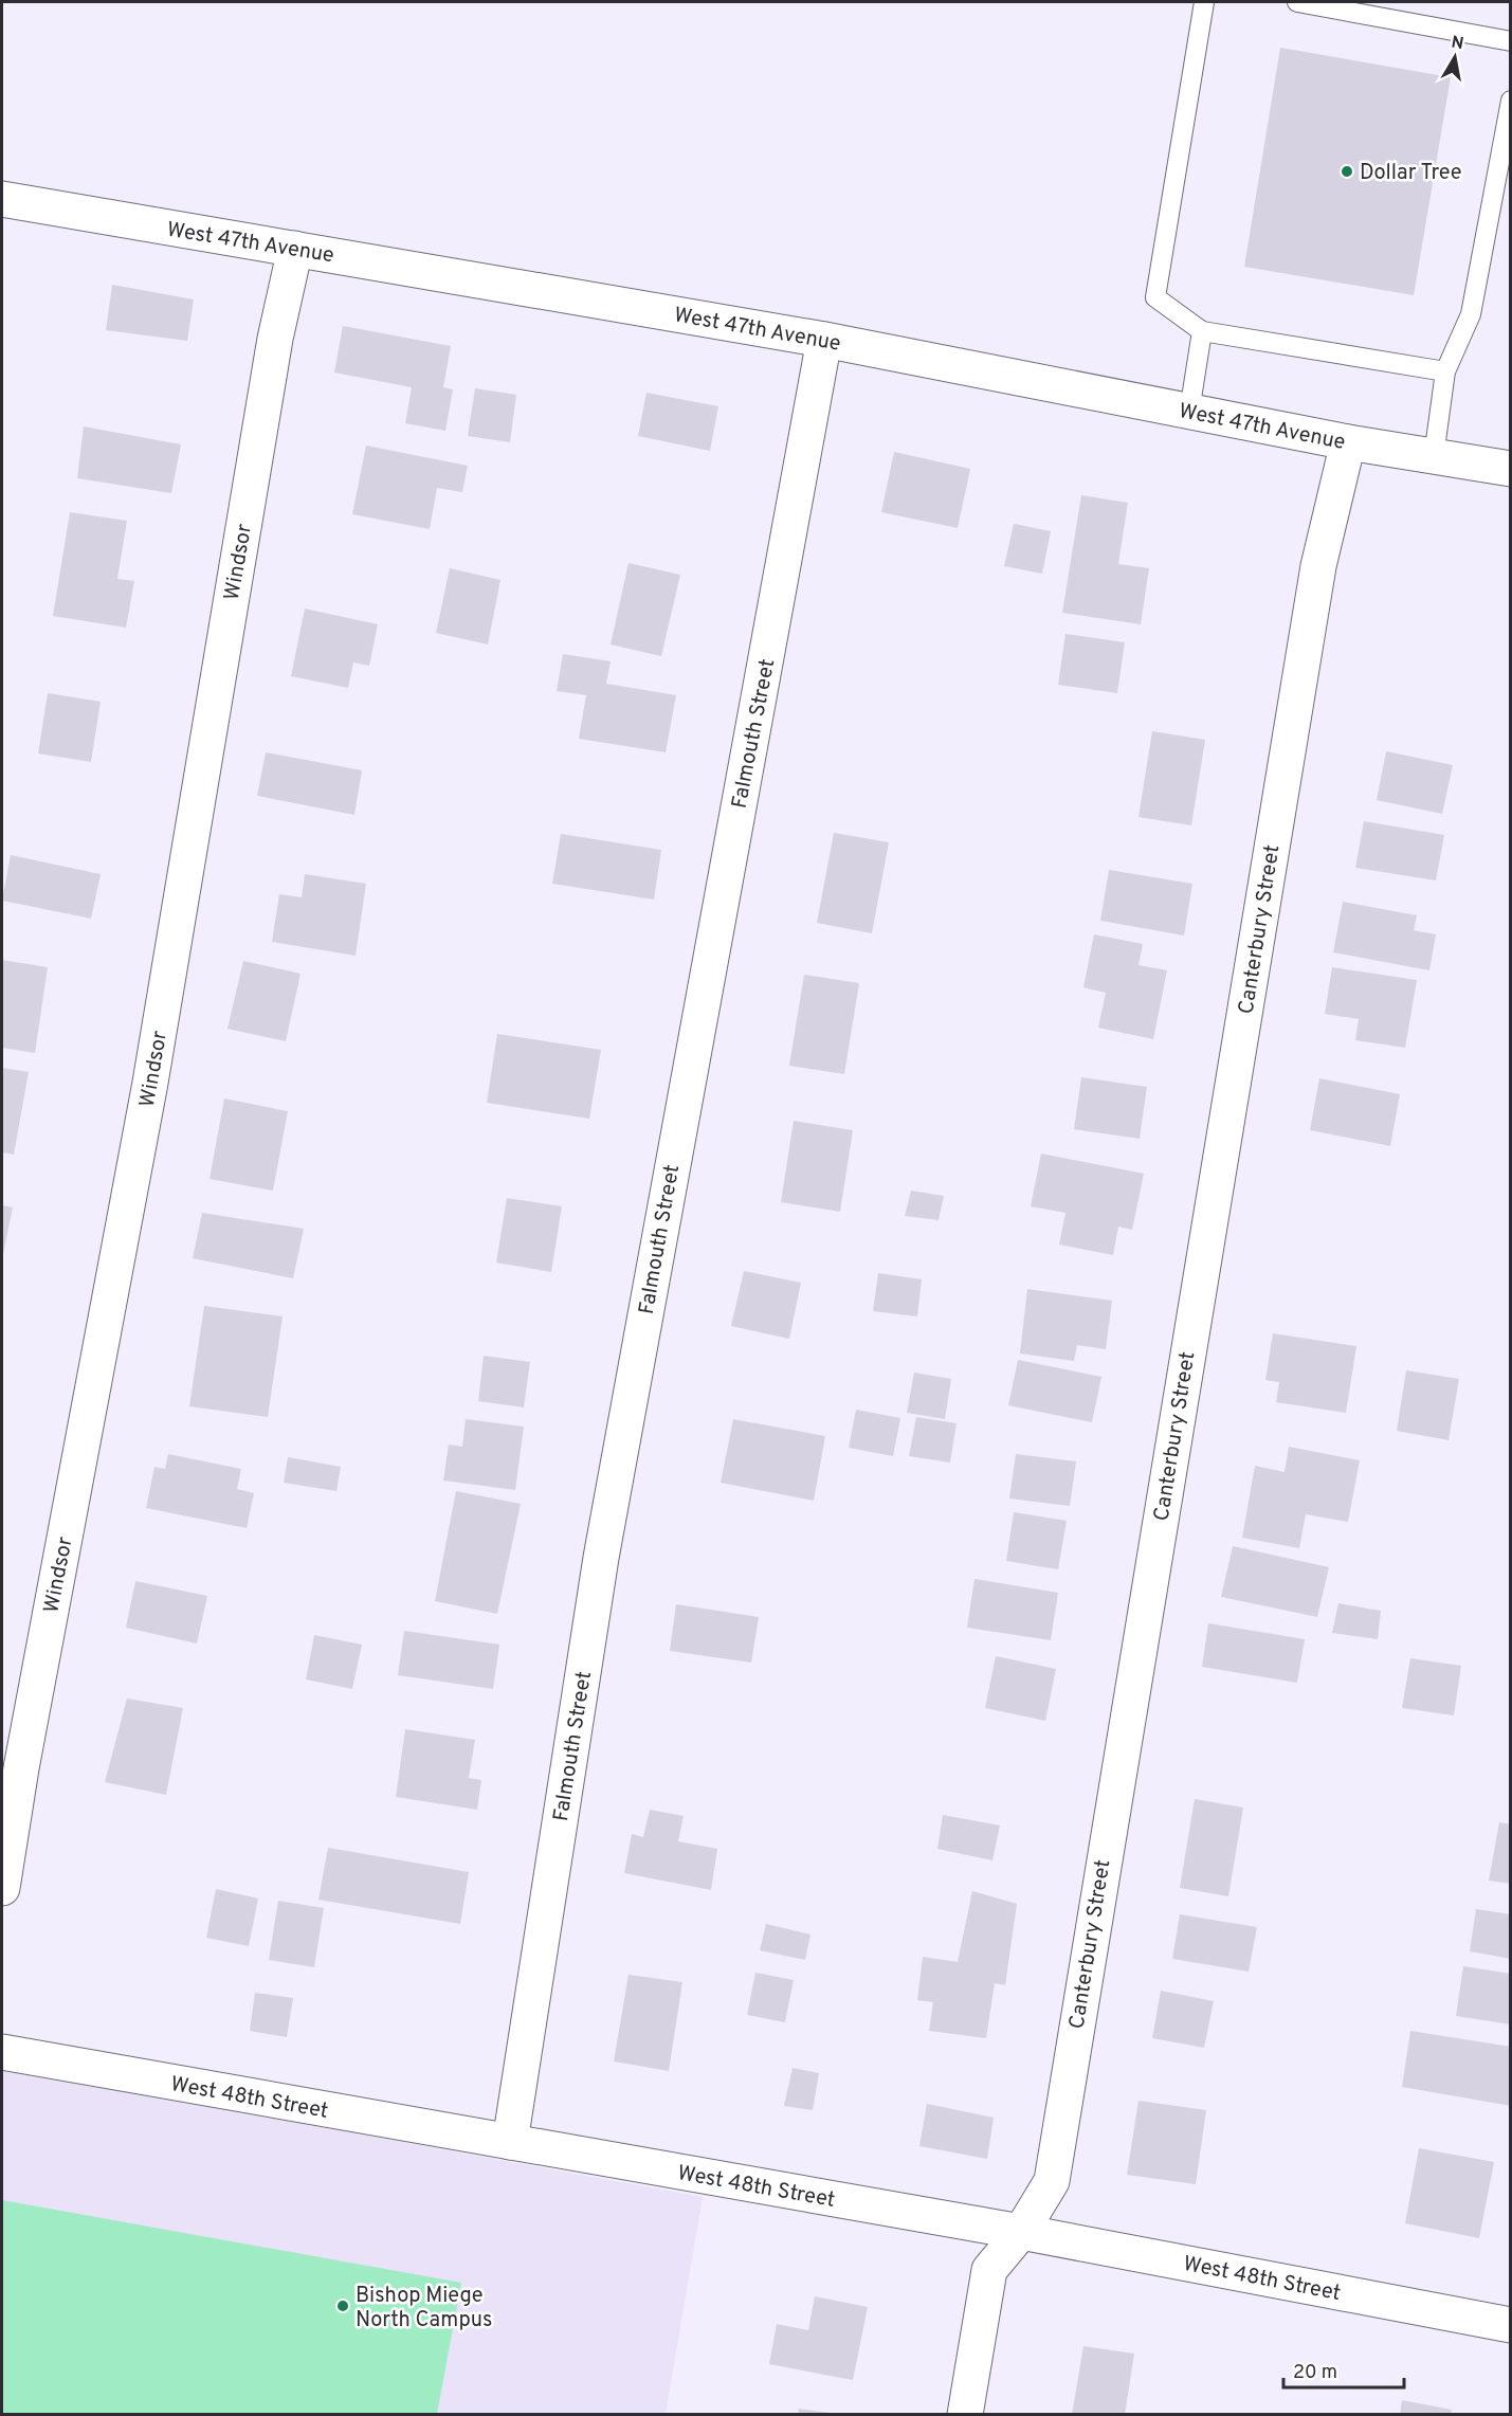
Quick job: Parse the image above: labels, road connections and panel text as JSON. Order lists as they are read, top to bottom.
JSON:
{
  "streets": {
    "street": [
      "West 47th Avenue",
      "Windsor",
      "Falmouth Street",
      "Canterbury Street",
      "West 48th Street"
    ]
  },
  "crossings": [
    ["West 47th Avenue", "Windsor"],
    ["West 47th Avenue", "Falmouth Street"],
    ["West 47th Avenue", "Canterbury Street"],
    ["Falmouth Street", "West 48th Street"],
    ["Canterbury Street", "West 48th Street"]
  ],
  "places": ["Dollar Tree", "Bishop Miege North Campus"],
  "scale_bar": "20 m",
  "north": "top"
}
